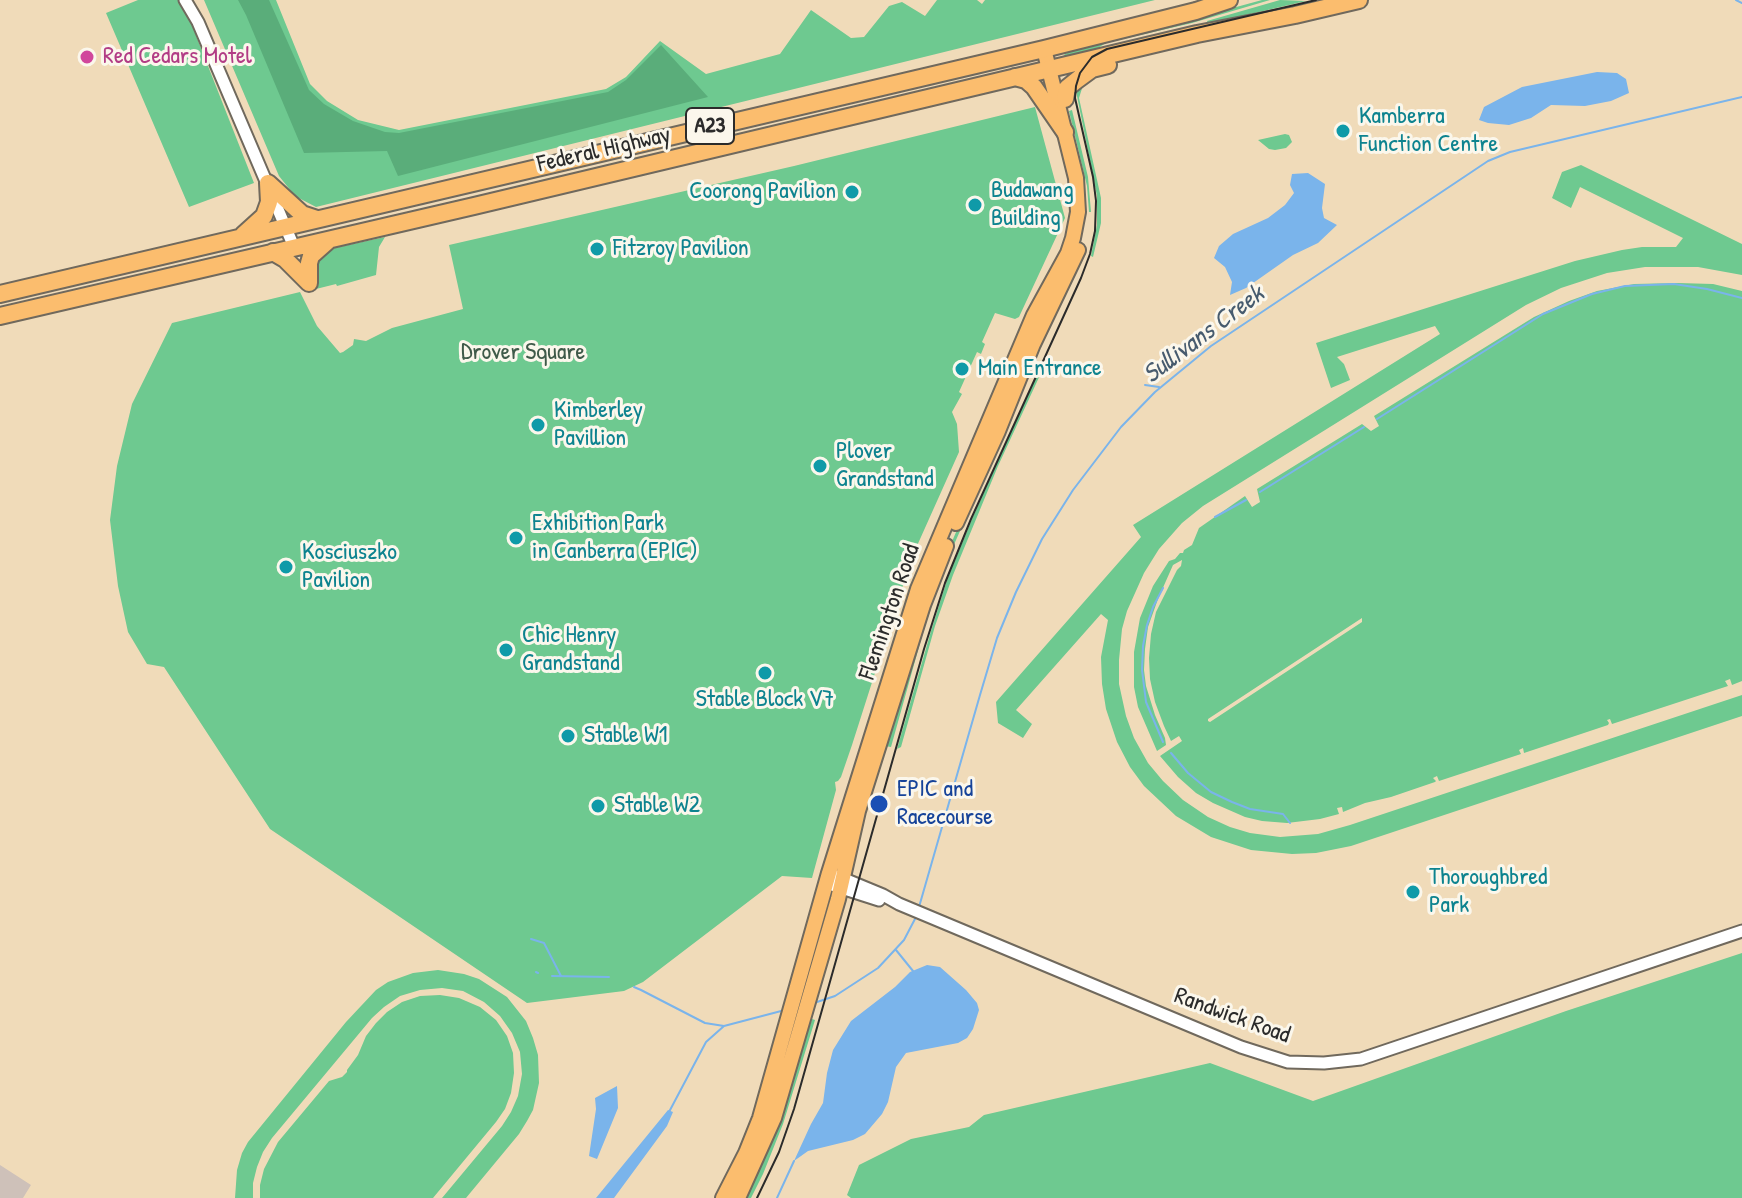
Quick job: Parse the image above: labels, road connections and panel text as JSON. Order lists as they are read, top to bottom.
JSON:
{
  "streets": {
    "highway": ["A23", "Federal Highway"],
    "main road": ["Flemington Road"],
    "street": ["Randwick Road"]
  },
  "crossings": [
    ["Federal Highway", "Flemington Road"],
    ["Flemington Road", "Randwick Road"]
  ],
  "water": ["Sullivans Creek"],
  "parks": ["Drover Square"],
  "places": [
    "Red Cedars Motel",
    "Kamberra Function Centre",
    "Coorong Pavilion",
    "Budawang Building",
    "Fitzroy Pavilion",
    "Main Entrance",
    "Kimberley Pavillion",
    "Plover Grandstand",
    "Exhibition Park in Canberra (EPIC)",
    "Kosciuszko Pavilion",
    "Chic Henry Grandstand",
    "Stable Block V7",
    "Stable W1",
    "EPIC and Racecourse",
    "Stable W2",
    "Thoroughbred Park"
  ]
}
